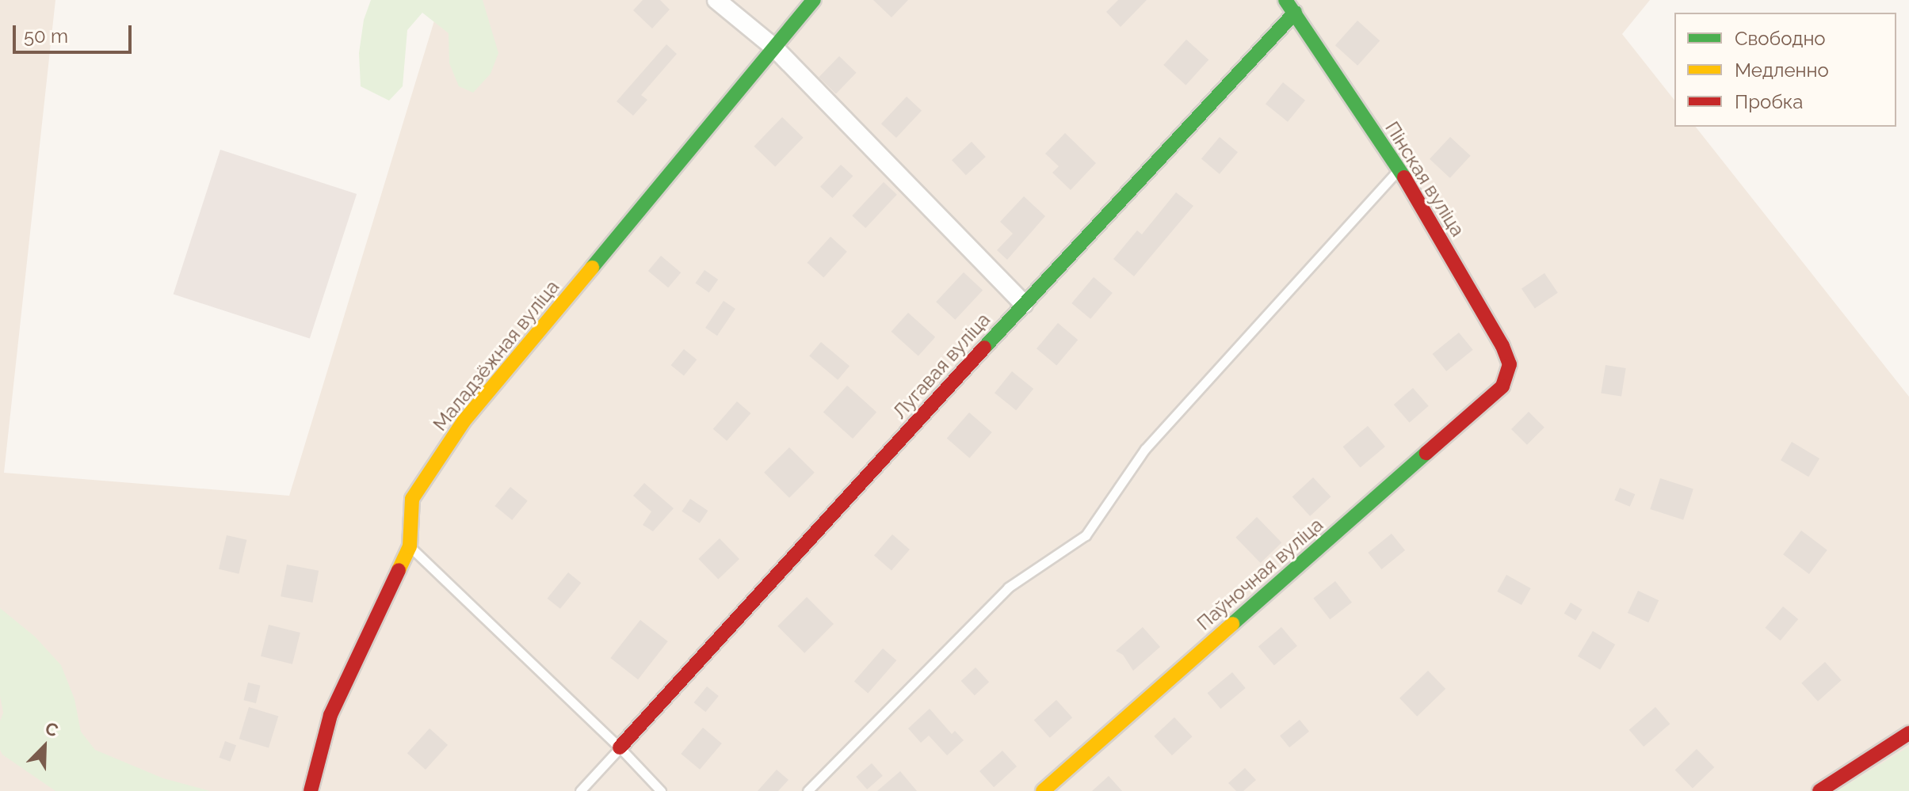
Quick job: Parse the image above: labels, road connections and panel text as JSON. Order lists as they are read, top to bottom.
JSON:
{
  "streets": {
    "street": [
      "Пінская вуліца",
      "Маладзёжная вуліца",
      "Лугавая вуліца",
      "Паўночная вуліца"
    ]
  },
  "crossings": [
    ["Пінская вуліца", "Лугавая вуліца"],
    ["Пінская вуліца", "Паўночная вуліца"]
  ],
  "legend": ["Свободно", "Медленно", "Пробка"],
  "scale_bar": "50 m",
  "north": "top right"
}
